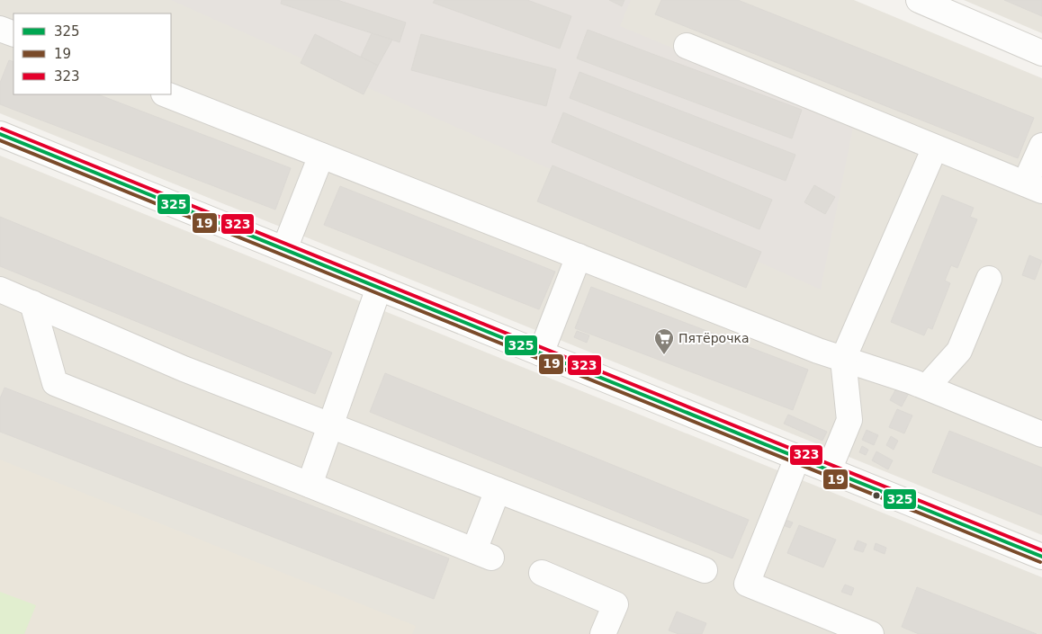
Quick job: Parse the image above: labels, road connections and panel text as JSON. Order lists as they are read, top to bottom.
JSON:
{
  "places": {
    "supermarket": ["Пятёрочка"]
  },
  "lines": ["transit line 323", "transit line 325", "transit line 19"],
  "legend": ["325", "19", "323"]
}
